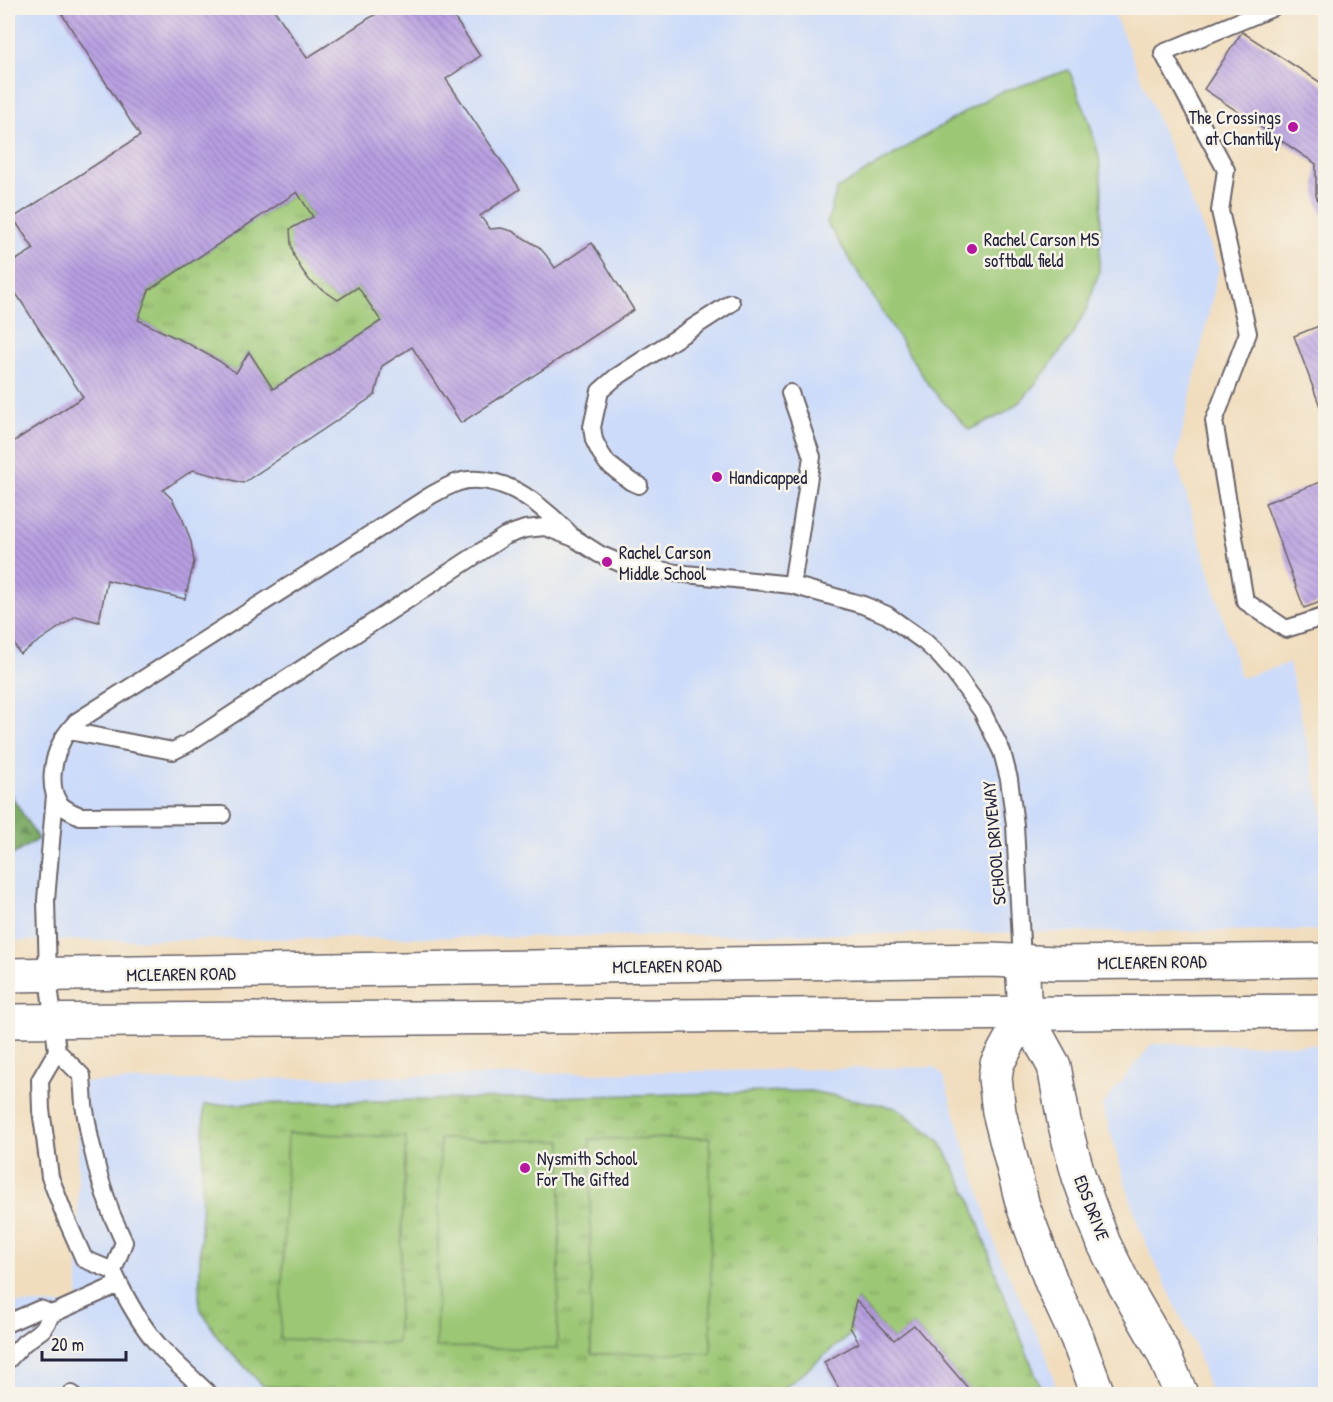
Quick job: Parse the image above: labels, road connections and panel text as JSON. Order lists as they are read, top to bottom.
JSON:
{
  "streets": {
    "main road": ["MCLEAREN ROAD", "EDS DRIVE"],
    "lane": ["SCHOOL DRIVEWAY"]
  },
  "crossings": [
    ["SCHOOL DRIVEWAY", "MCLEAREN ROAD"],
    ["SCHOOL DRIVEWAY", "EDS DRIVE"],
    ["MCLEAREN ROAD", "EDS DRIVE"]
  ],
  "places": [
    "The Crossings at Chantilly",
    "Rachel Carson MS softball field",
    "Handicapped",
    "Rachel Carson Middle School",
    "Nysmith School For The Gifted"
  ],
  "scale_bar": "20 m"
}
